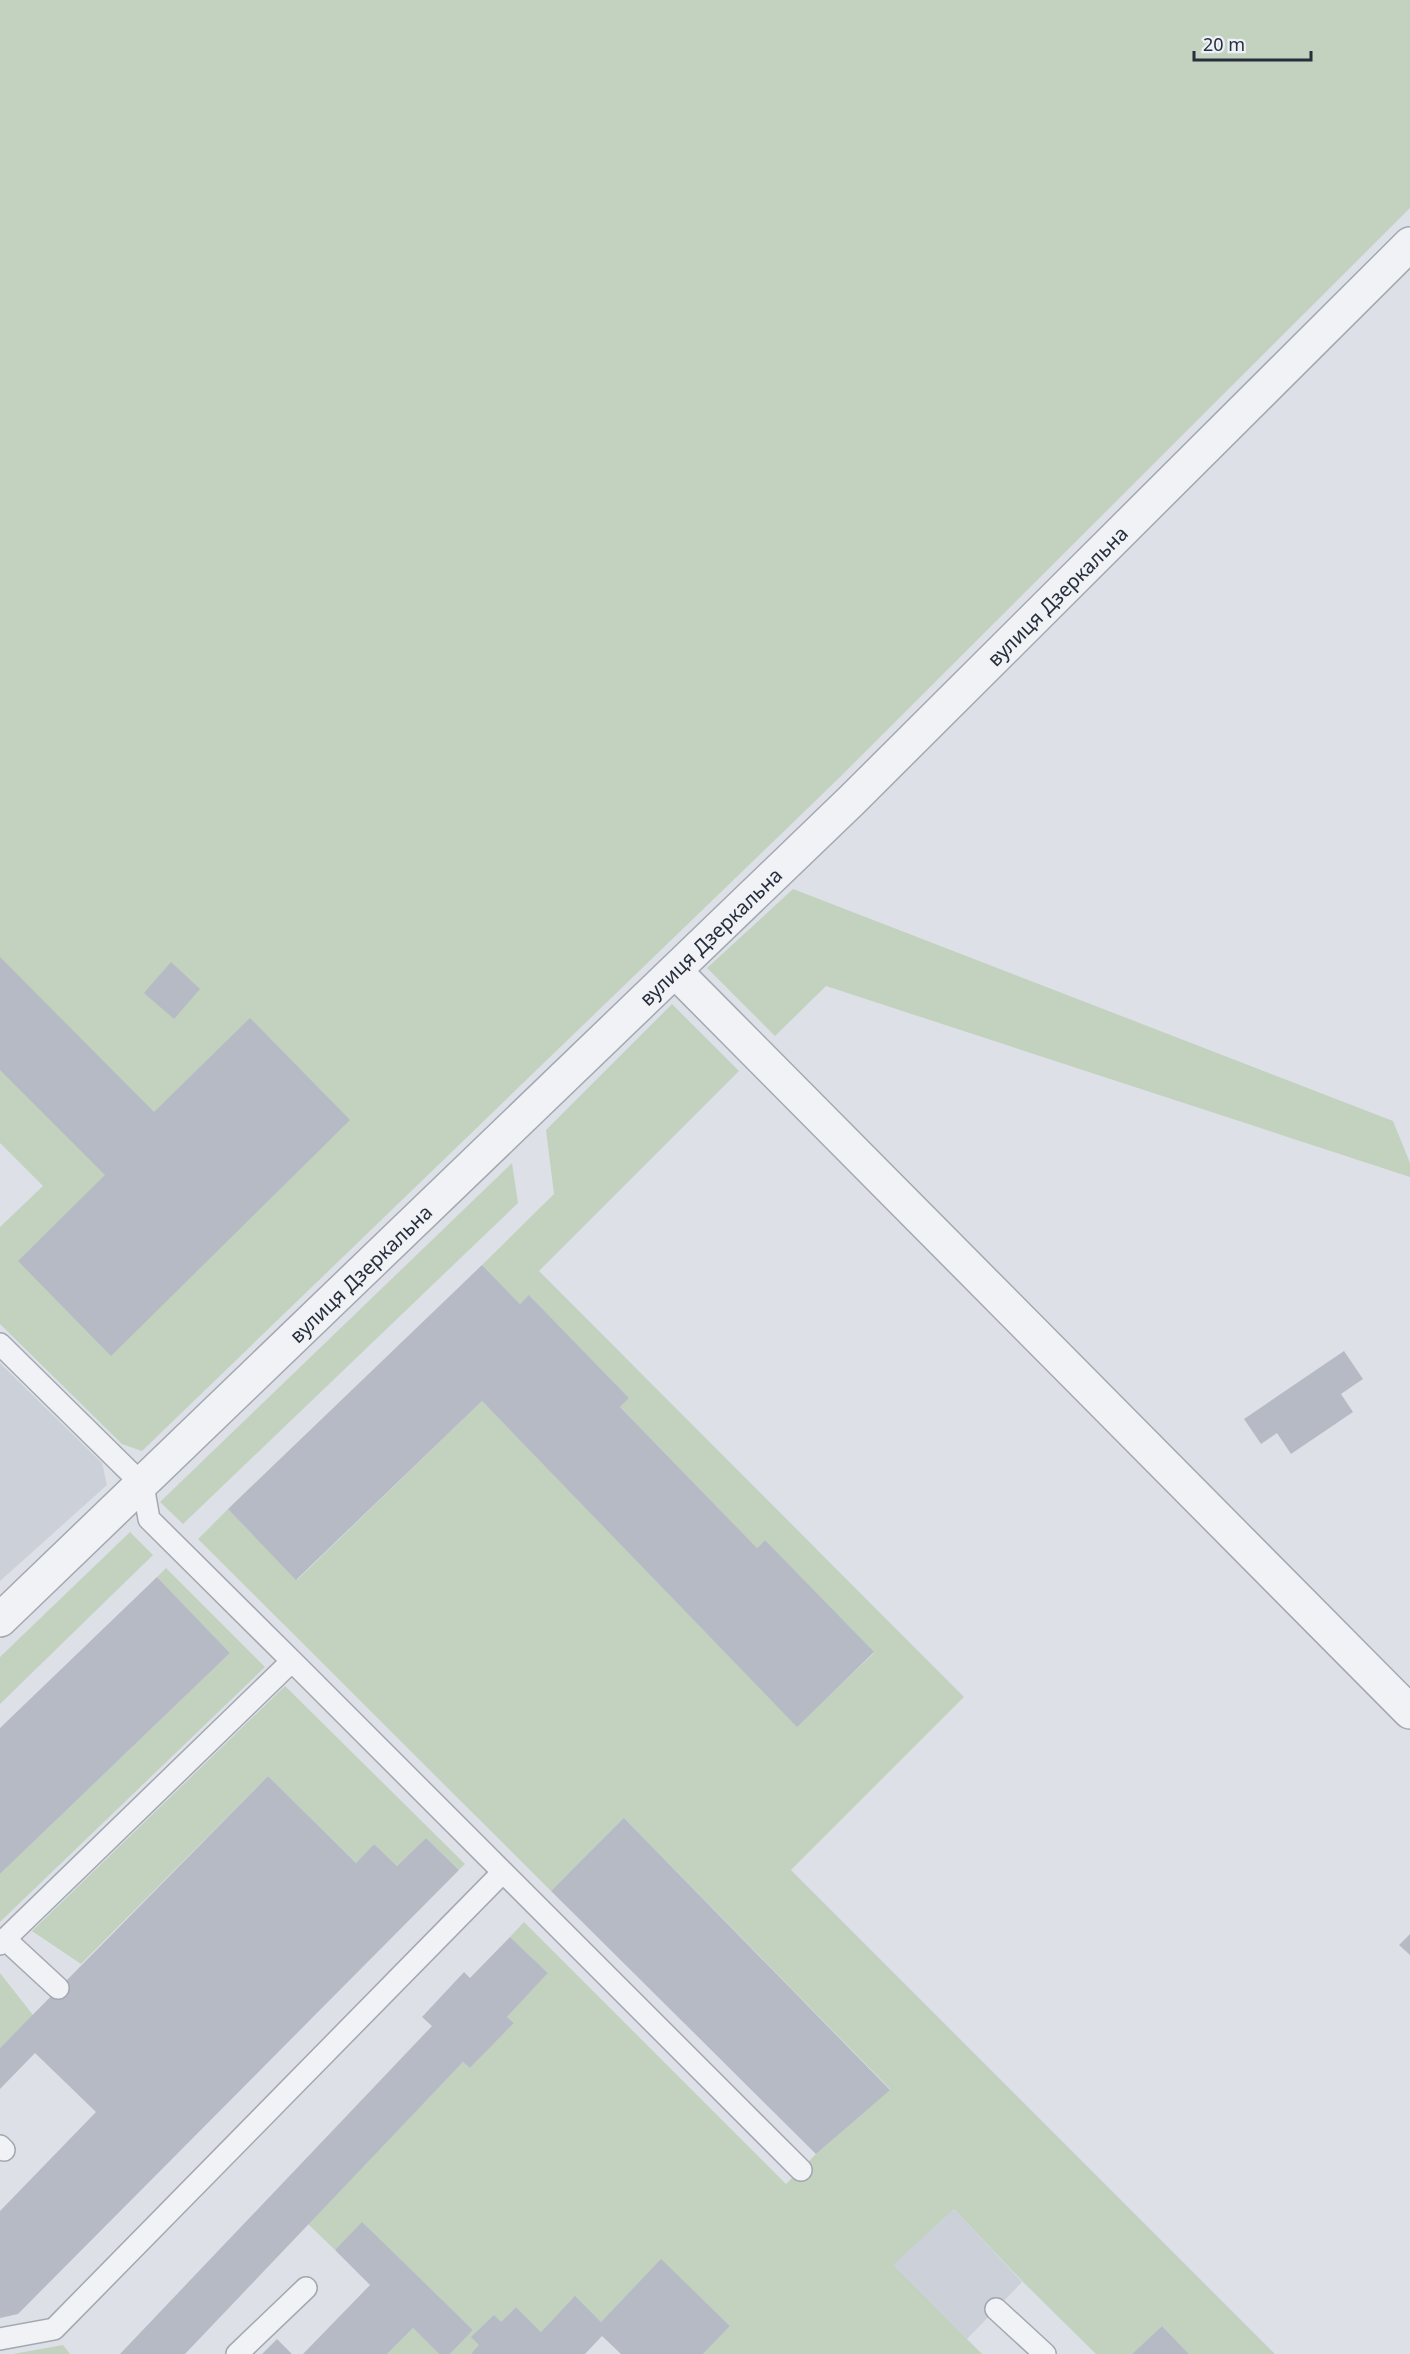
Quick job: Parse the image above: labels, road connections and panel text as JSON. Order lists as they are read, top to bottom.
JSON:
{
  "streets": {
    "street": ["вулиця Дзеркальна"]
  },
  "scale_bar": "20 m"
}
